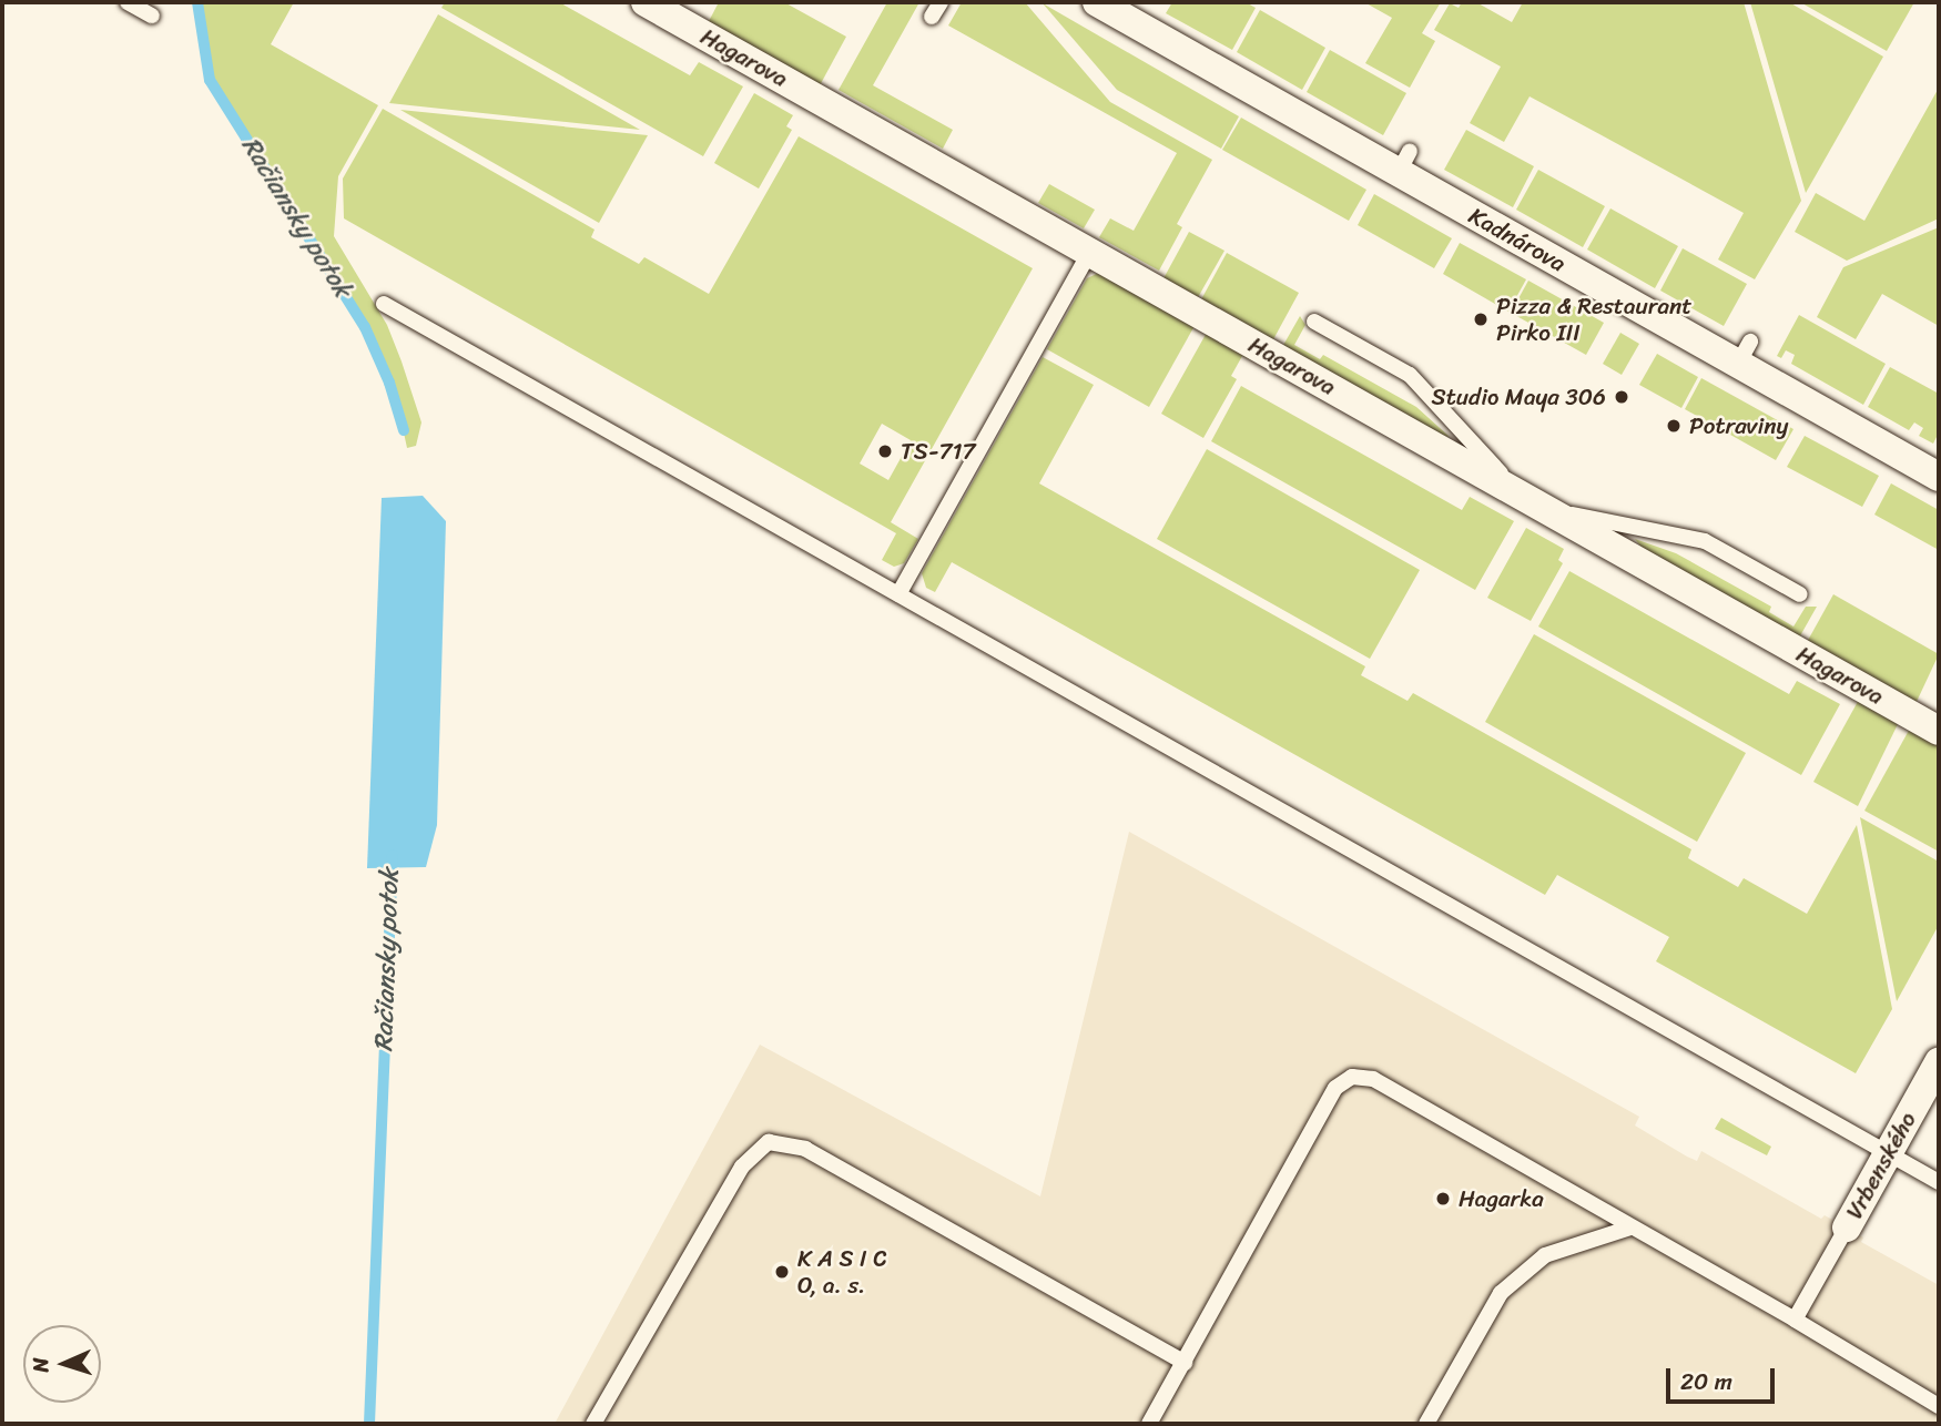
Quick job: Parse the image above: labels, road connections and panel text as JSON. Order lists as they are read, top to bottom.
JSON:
{
  "streets": {
    "street": ["Hagarova", "Kadnárova", "Vrbenského"]
  },
  "water": ["Račiansky potok"],
  "places": [
    "Pizza & Restaurant Pirko III",
    "Studio Maya 306",
    "Potraviny",
    "TS-717",
    "Hagarka",
    "K A S I C O, a. s."
  ],
  "scale_bar": "20 m",
  "north": "left"
}
